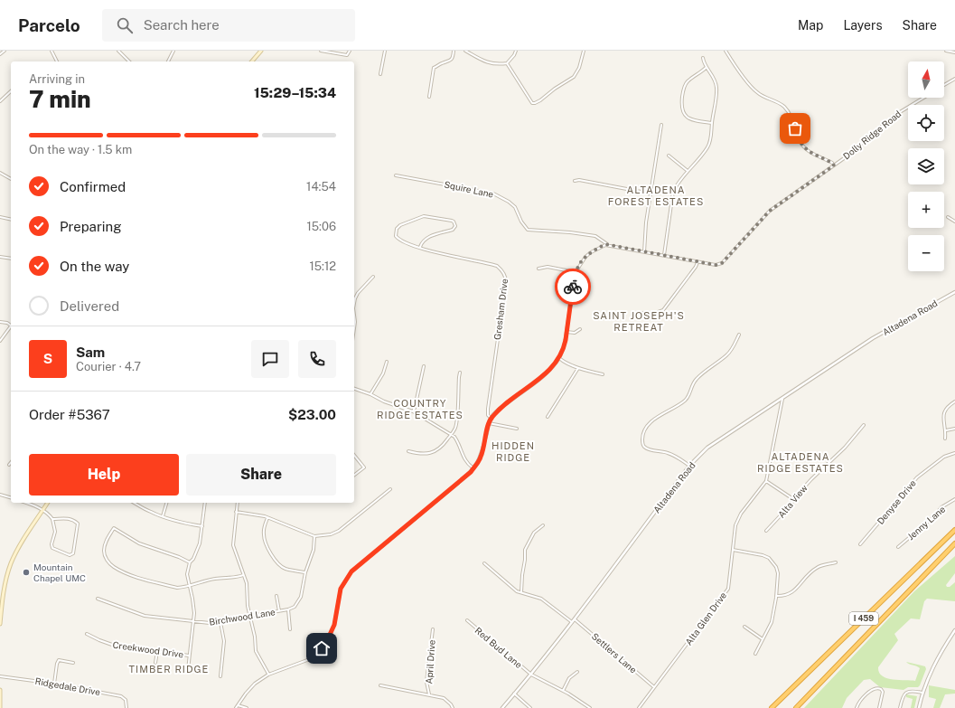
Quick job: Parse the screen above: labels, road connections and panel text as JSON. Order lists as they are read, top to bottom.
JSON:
{
  "streets": {
    "highway": ["I 459"],
    "street": [
      "Dolly Ridge Road",
      "Squire Lane",
      "Gresham Drive",
      "Altadena Road",
      "Alta View",
      "Denyse Drive",
      "Jenny Lane",
      "Birchwood Lane",
      "Alta Glen Drive",
      "Red Bud Lane",
      "Creekwood Drive",
      "Settlers Lane",
      "April Drive",
      "Ridgedale Drive"
    ]
  },
  "crossings": [
    ["Dolly Ridge Road", "Squire Lane"],
    ["Altadena Road", "Alta Glen Drive"],
    ["Altadena Road", "Red Bud Lane"],
    ["Altadena Road", "Settlers Lane"],
    ["Alta Glen Drive", "Settlers Lane"]
  ],
  "districts": [
    "ALTADENA FOREST ESTATES",
    "SAINT JOSEPH'S RETREAT",
    "COUNTRY RIDGE ESTATES",
    "HIDDEN RIDGE",
    "ALTADENA RIDGE ESTATES",
    "TIMBER RIDGE"
  ],
  "places": ["Mountain Chapel UMC"],
  "north": "top",
  "page": {
    "header": "Parcelo",
    "search": "Search here",
    "nav": ["Map", "Layers", "Share"],
    "map_buttons": ["+", "−"],
    "heading": ["7 min", "Arriving in", "15:29–15:34"],
    "panel": [
      "Sam",
      "Courier · 4.7",
      "Order #5367",
      "$23.00"
    ],
    "bar": "On the way · 1.5 km",
    "list": [
      ["Confirmed", "14:54"],
      ["Preparing", "15:06"],
      ["On the way", "15:12"],
      "Delivered"
    ],
    "round": "S",
    "buttons": ["Help", "Share"]
  }
}
